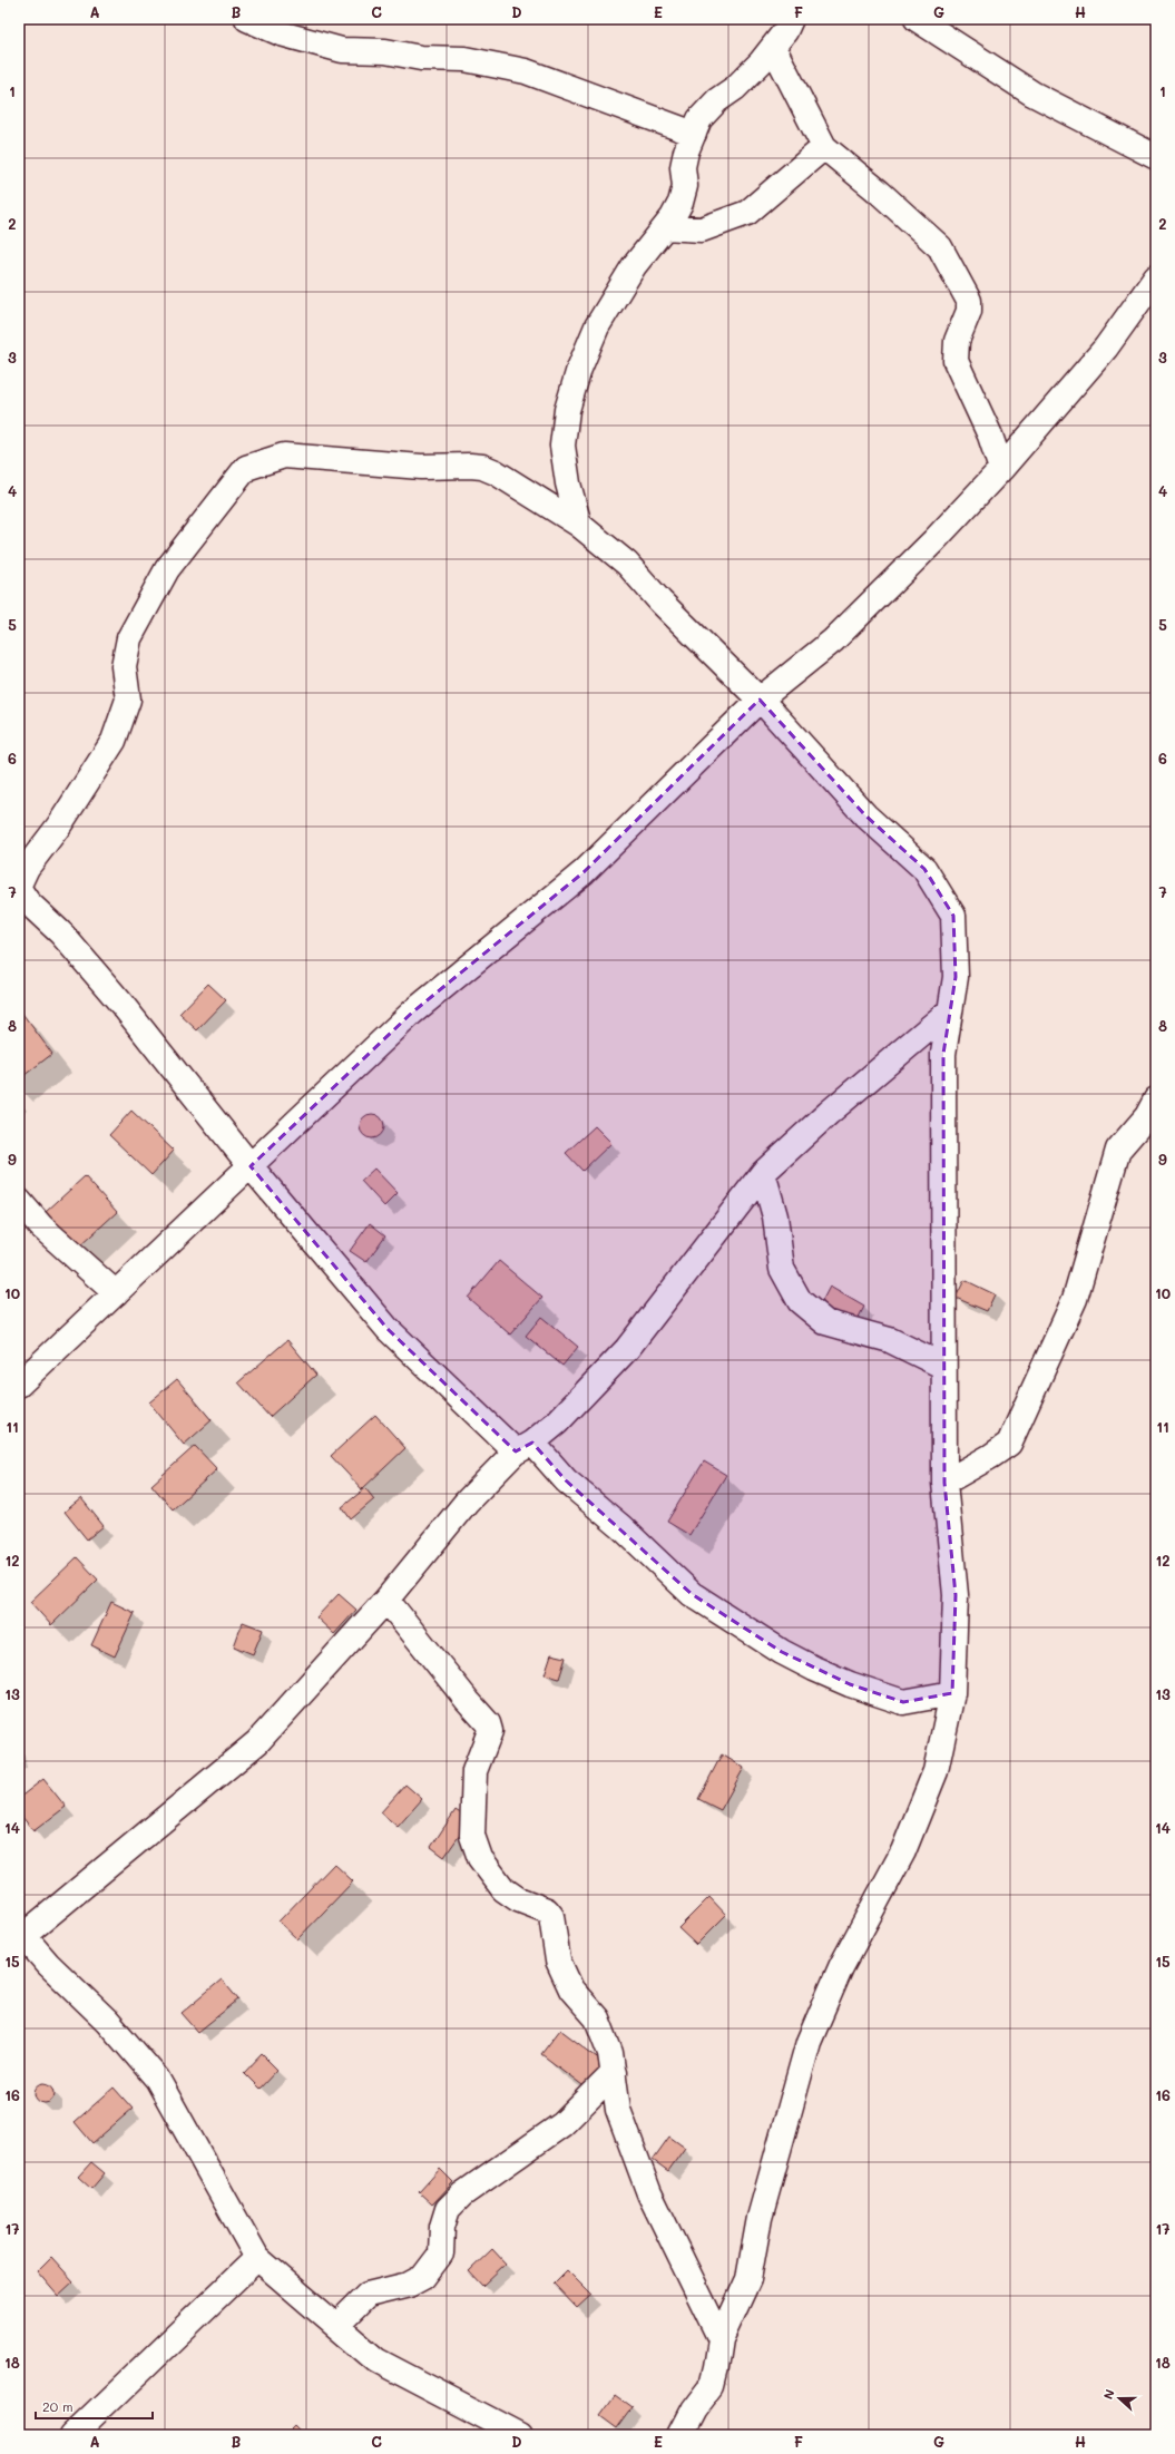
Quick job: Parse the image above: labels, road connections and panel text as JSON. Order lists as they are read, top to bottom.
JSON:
{
  "scale_bar": "20 m",
  "north": "left",
  "grid": {
    "columns": [
      "A",
      "B",
      "C",
      "D",
      "E",
      "F",
      "G",
      "H"
    ],
    "rows": [
      "1",
      "2",
      "3",
      "4",
      "5",
      "6",
      "7",
      "8",
      "9",
      "10",
      "11",
      "12",
      "13",
      "14",
      "15",
      "16",
      "17",
      "18"
    ]
  }
}
